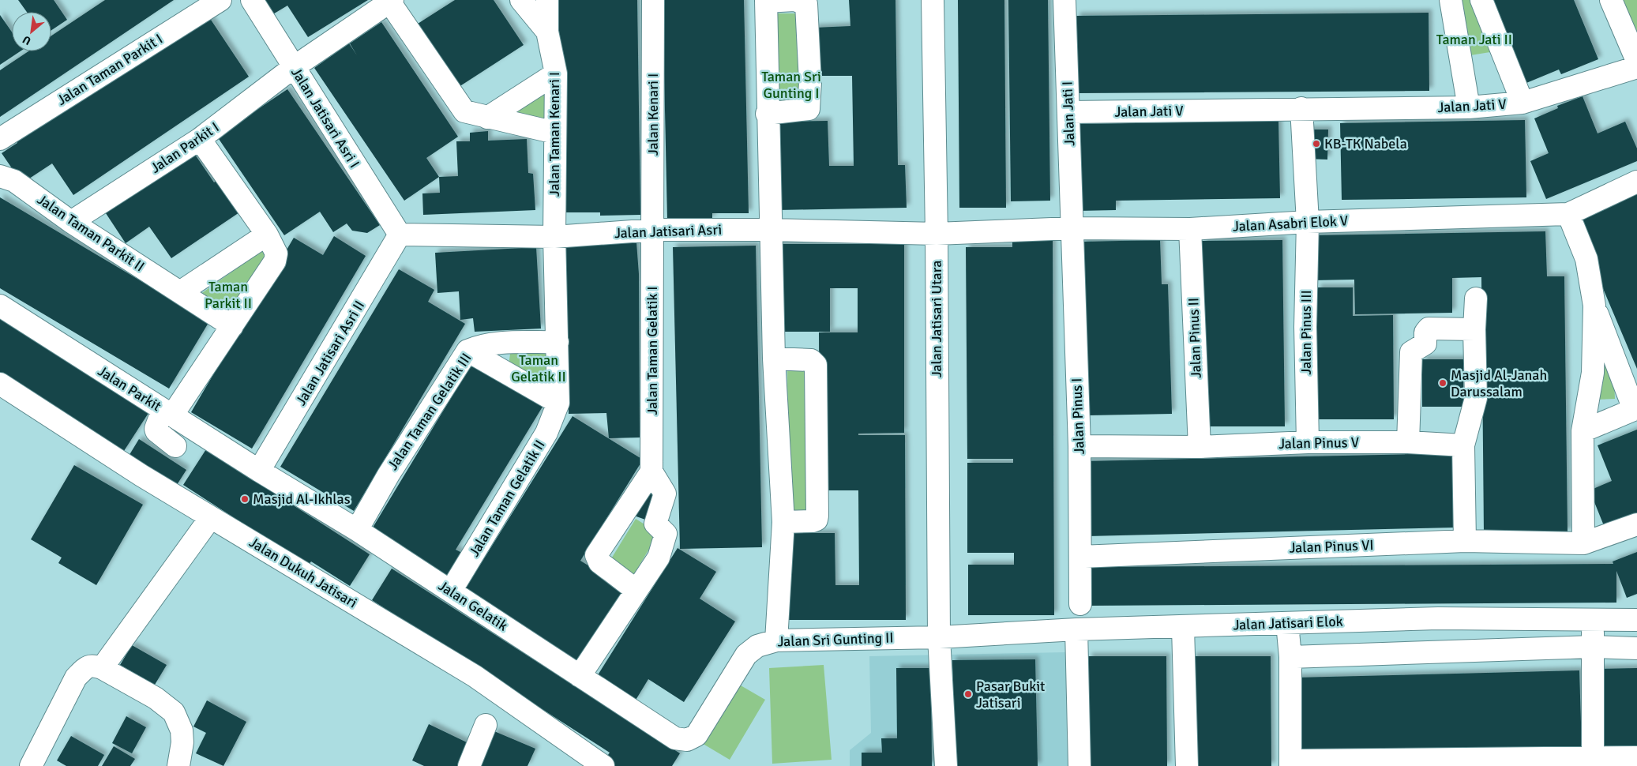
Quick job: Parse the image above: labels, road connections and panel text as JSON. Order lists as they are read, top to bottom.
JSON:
{
  "streets": {
    "street": [
      "Jalan Taman Parkit I",
      "Jalan Jati V",
      "Jalan Jati I",
      "Jalan Kenari I",
      "Jalan Jatisari Asri I",
      "Jalan Taman Kenari I",
      "Jalan Parkit I",
      "Jalan Asabri Elok V",
      "Jalan Jatisari Asri",
      "Jalan Taman Parkit II",
      "Jalan Jatisari Utara",
      "Jalan Pinus III",
      "Jalan Pinus II",
      "Jalan Taman Gelatik I",
      "Jalan Jatisari Asri II",
      "Jalan Parkit",
      "Jalan Taman Gelatik III",
      "Jalan Pinus I",
      "Jalan Pinus V",
      "Jalan Taman Gelatik II",
      "Jalan Pinus VI",
      "Jalan Dukuh Jatisari",
      "Jalan Gelatik",
      "Jalan Jatisari Elok",
      "Jalan Sri Gunting II"
    ]
  },
  "crossings": [
    ["Jalan Jati V", "Jalan Jati I"],
    ["Jalan Jati I", "Jalan Asabri Elok V"],
    ["Jalan Jati I", "Jalan Pinus I"],
    ["Jalan Kenari I", "Jalan Jatisari Asri"],
    ["Jalan Kenari I", "Jalan Taman Gelatik I"],
    ["Jalan Jatisari Asri I", "Jalan Parkit I"],
    ["Jalan Jatisari Asri I", "Jalan Jatisari Asri"],
    ["Jalan Jatisari Asri I", "Jalan Jatisari Asri II"],
    ["Jalan Taman Kenari I", "Jalan Jatisari Asri"],
    ["Jalan Taman Kenari I", "Jalan Taman Gelatik II"],
    ["Jalan Parkit I", "Jalan Taman Parkit II"],
    ["Jalan Asabri Elok V", "Jalan Jatisari Asri"],
    ["Jalan Asabri Elok V", "Jalan Jatisari Utara"],
    ["Jalan Asabri Elok V", "Jalan Pinus III"],
    ["Jalan Asabri Elok V", "Jalan Pinus II"],
    ["Jalan Asabri Elok V", "Jalan Pinus I"],
    ["Jalan Jatisari Asri", "Jalan Jatisari Utara"],
    ["Jalan Jatisari Asri", "Jalan Taman Gelatik I"],
    ["Jalan Jatisari Asri", "Jalan Jatisari Asri II"],
    ["Jalan Jatisari Asri", "Jalan Taman Gelatik II"],
    ["Jalan Jatisari Utara", "Jalan Jatisari Elok"],
    ["Jalan Jatisari Utara", "Jalan Sri Gunting II"],
    ["Jalan Pinus III", "Jalan Pinus V"],
    ["Jalan Pinus II", "Jalan Pinus V"],
    ["Jalan Jatisari Asri II", "Jalan Parkit"],
    ["Jalan Jatisari Asri II", "Jalan Gelatik"],
    ["Jalan Parkit", "Jalan Gelatik"],
    ["Jalan Taman Gelatik III", "Jalan Taman Gelatik II"],
    ["Jalan Taman Gelatik III", "Jalan Gelatik"],
    ["Jalan Pinus I", "Jalan Pinus V"],
    ["Jalan Pinus I", "Jalan Pinus VI"],
    ["Jalan Taman Gelatik II", "Jalan Gelatik"],
    ["Jalan Gelatik", "Jalan Sri Gunting II"],
    ["Jalan Jatisari Elok", "Jalan Sri Gunting II"]
  ],
  "parks": [
    "Taman Jati II",
    "Taman Sri Gunting I",
    "Taman Parkit II",
    "Taman Gelatik II"
  ],
  "places": [
    "KB-TK Nabela",
    "Masjid Al-Janah Darussalam",
    "Masjid Al-Ikhlas",
    "Pasar Bukit Jatisari"
  ],
  "north": "bottom left"
}
